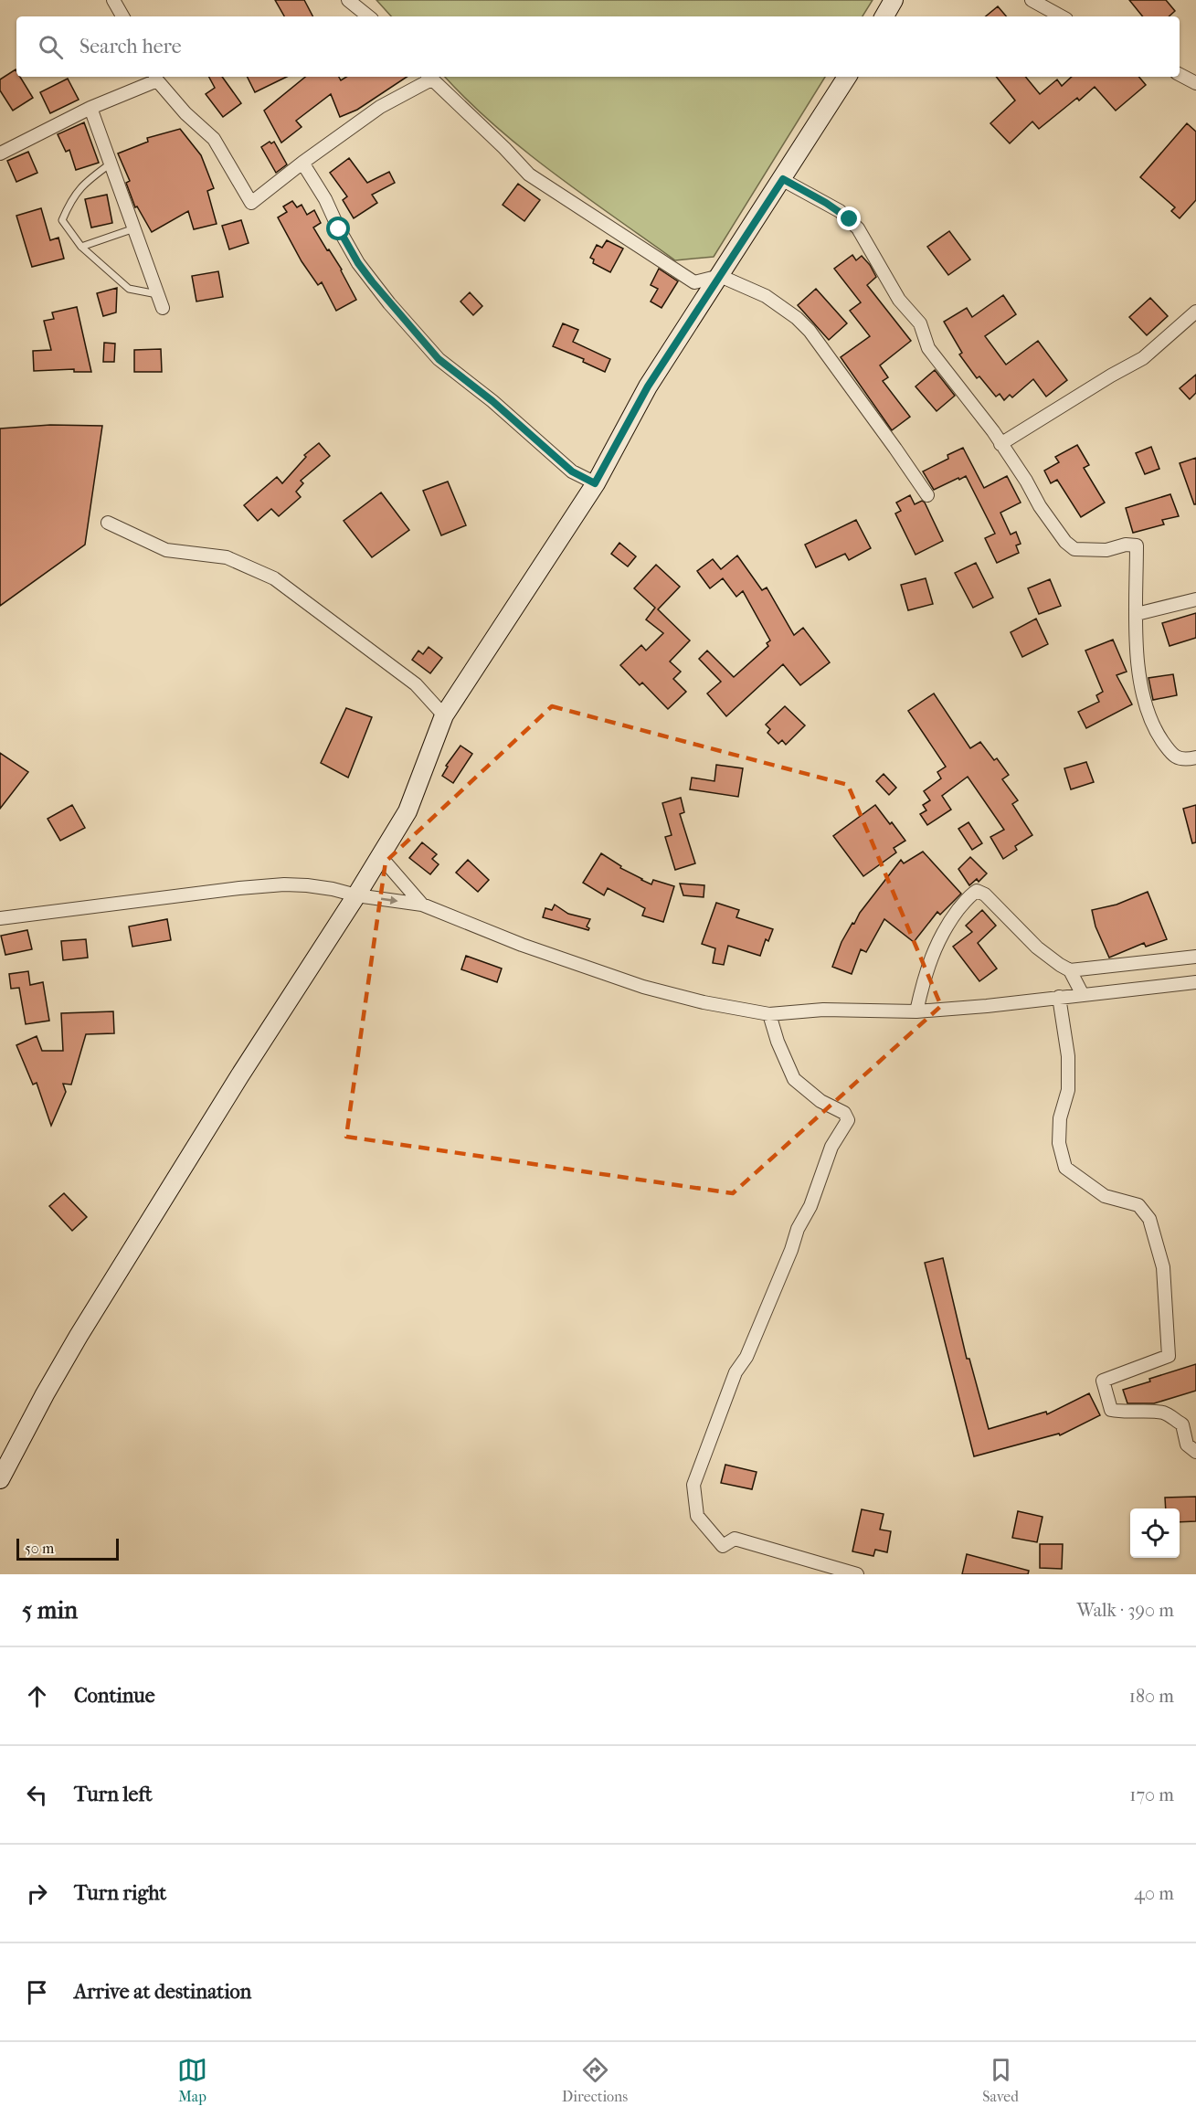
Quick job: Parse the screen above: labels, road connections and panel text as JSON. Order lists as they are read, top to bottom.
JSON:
{
  "scale_bar": "50 m",
  "page": {
    "search": "Search here",
    "scale": "50 m",
    "heading": ["5 min", "Walk · 390 m"],
    "list": [
      ["Continue", "180 m"],
      ["Turn left", "170 m"],
      ["Turn right", "40 m"],
      "Arrive at destination"
    ],
    "nav": ["Map", "Directions", "Saved"]
  }
}
